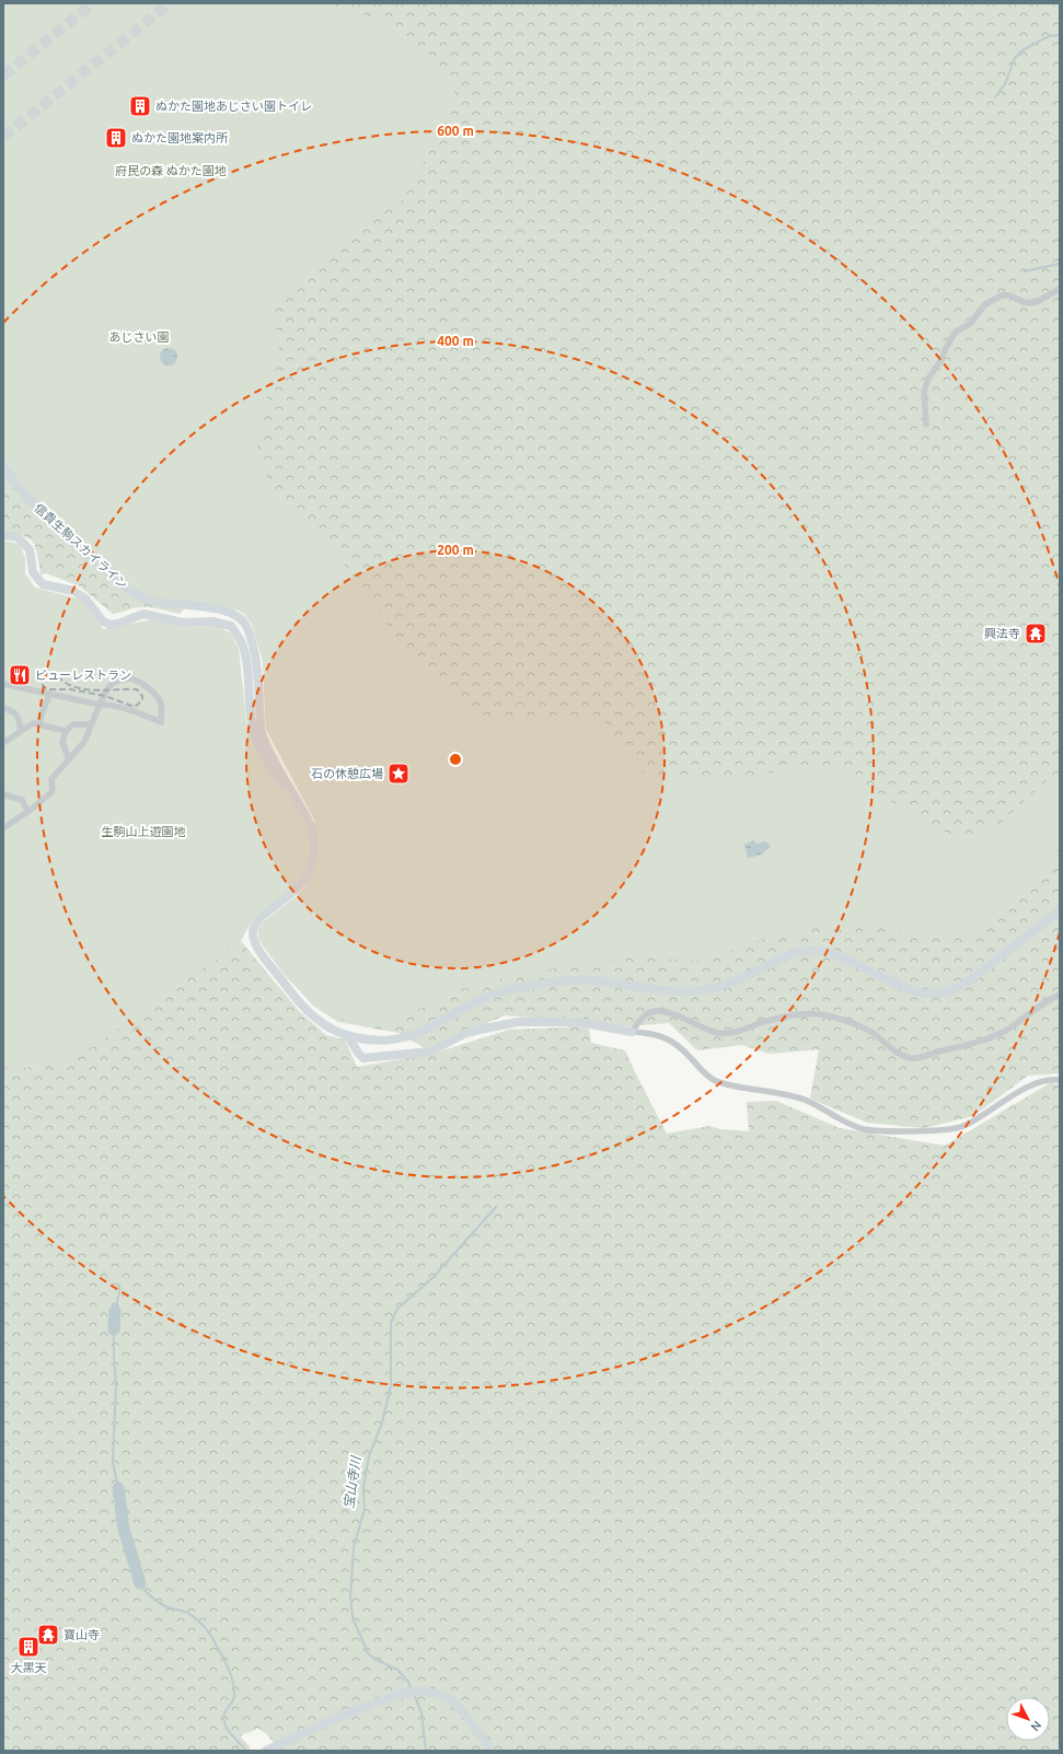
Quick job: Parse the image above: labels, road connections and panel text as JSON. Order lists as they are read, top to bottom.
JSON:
{
  "streets": {
    "street": ["信貴生駒スカイライン"]
  },
  "water": ["宝山寺川"],
  "parks": ["府民の森 ぬかた園地", "あじさい園", "生駒山上遊園地"],
  "places": {
    "building": ["ぬかた園地あじさい園トイレ", "ぬかた園地案内所", "大黒天"],
    "temple": ["興法寺", "寶山寺"],
    "restaurant": ["ビューレストラン"],
    "place": ["石の休憩広場"]
  },
  "north": "bottom right",
  "rings": ["600 m", "400 m", "200 m"]
}
